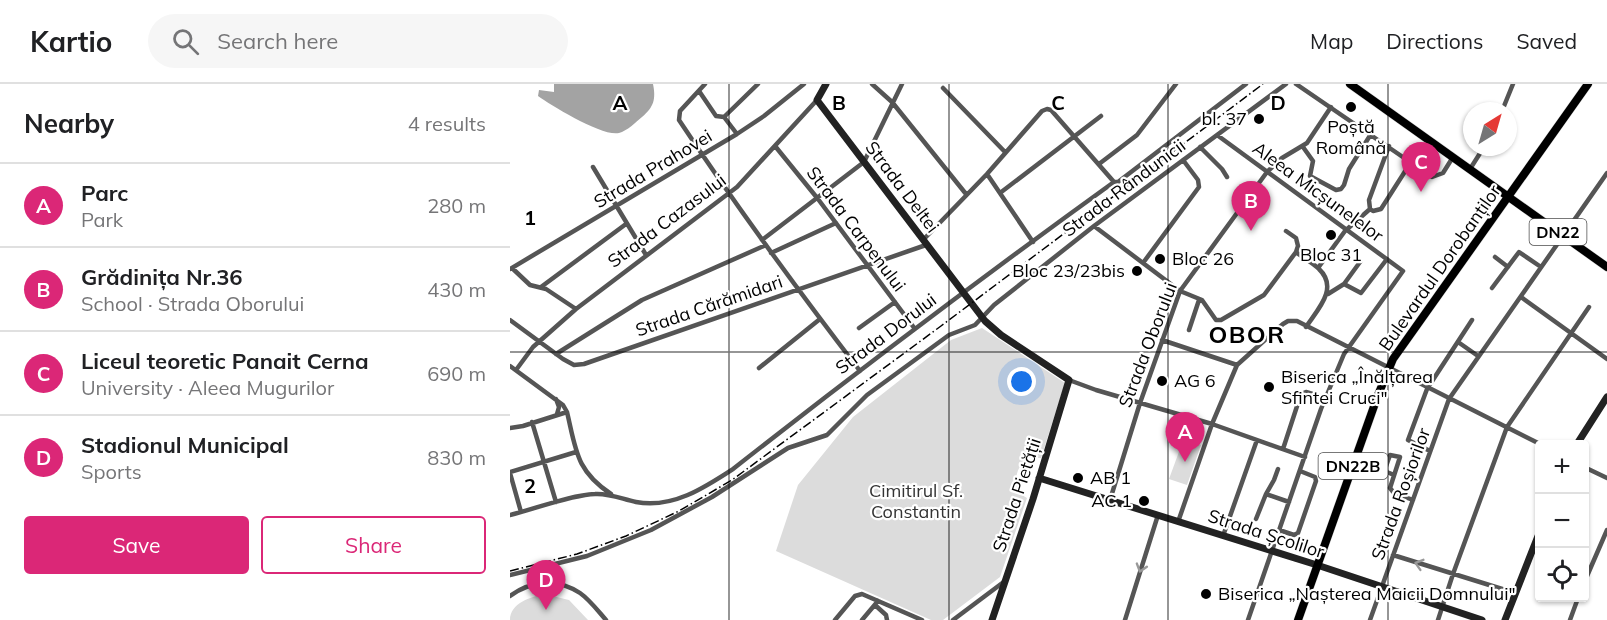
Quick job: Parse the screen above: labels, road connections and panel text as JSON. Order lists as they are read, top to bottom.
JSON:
{
  "streets": {
    "main road": ["DN22", "Bulevardul Dorobanților", "DN22B"],
    "street": [
      "Strada Prahovei",
      "Strada Deltei",
      "Strada Rândunicii",
      "Aleea Micșunelelor",
      "Strada Cazasului",
      "Strada Carpenului",
      "Strada Cărămidari",
      "Strada Dorului",
      "Strada Oborului",
      "Strada Roșiorilor",
      "Strada Pietății",
      "Strada Școlilor"
    ]
  },
  "crossings": [
    ["Strada Deltei", "Strada Rândunicii"],
    ["Strada Deltei", "Strada Cazasului"],
    ["Strada Deltei", "Strada Cărămidari"],
    ["Strada Deltei", "Strada Dorului"],
    ["Strada Deltei", "Strada Pietății"],
    ["Strada Rândunicii", "Aleea Micșunelelor"],
    ["Aleea Micșunelelor", "Strada Oborului"],
    ["Strada Cazasului", "Strada Carpenului"],
    ["Strada Cazasului", "Strada Cărămidari"],
    ["Strada Carpenului", "Strada Cărămidari"],
    ["Strada Carpenului", "Strada Dorului"],
    ["DN22", "Bulevardul Dorobanților"],
    ["DN22", "Strada Roșiorilor"],
    ["Bulevardul Dorobanților", "Strada Școlilor"],
    ["Strada Oborului", "Strada Școlilor"],
    ["Strada Roșiorilor", "Strada Școlilor"],
    ["Strada Pietății", "Strada Școlilor"]
  ],
  "districts": ["OBOR"],
  "parks": ["Cimitirul Sf. Constantin"],
  "places": [
    "Poștă Română",
    "bl. 37",
    "Bloc 31",
    "Bloc 26",
    "Bloc 23/23bis",
    "AG 6",
    "Biserica „Înălțarea Sfintei Cruci\"",
    "AB 1",
    "AC 1",
    "Biserica „Nașterea Maicii Domnului\""
  ],
  "north": "top right",
  "page": {
    "header": "Kartio",
    "search": "Search here",
    "nav": ["Map", "Directions", "Saved"],
    "heading": ["Nearby", "4 results"],
    "pins": [
      "C",
      "B",
      "A",
      "D"
    ],
    "list": [
      {
        "mark": "A",
        "name": "Parc",
        "note": "Park",
        "value": "280 m"
      },
      {
        "mark": "B",
        "name": "Grădinița Nr.36",
        "note": "School · Strada Oborului",
        "value": "430 m"
      },
      {
        "mark": "C",
        "name": "Liceul teoretic Panait Cerna",
        "note": "University · Aleea Mugurilor",
        "value": "690 m"
      },
      {
        "mark": "D",
        "name": "Stadionul Municipal",
        "note": "Sports",
        "value": "830 m"
      }
    ],
    "map_buttons": ["+", "−"],
    "buttons": ["Save", "Share"]
  },
  "grid": {
    "columns": [
      "A",
      "B",
      "C",
      "D"
    ],
    "rows": ["1", "2"]
  }
}
